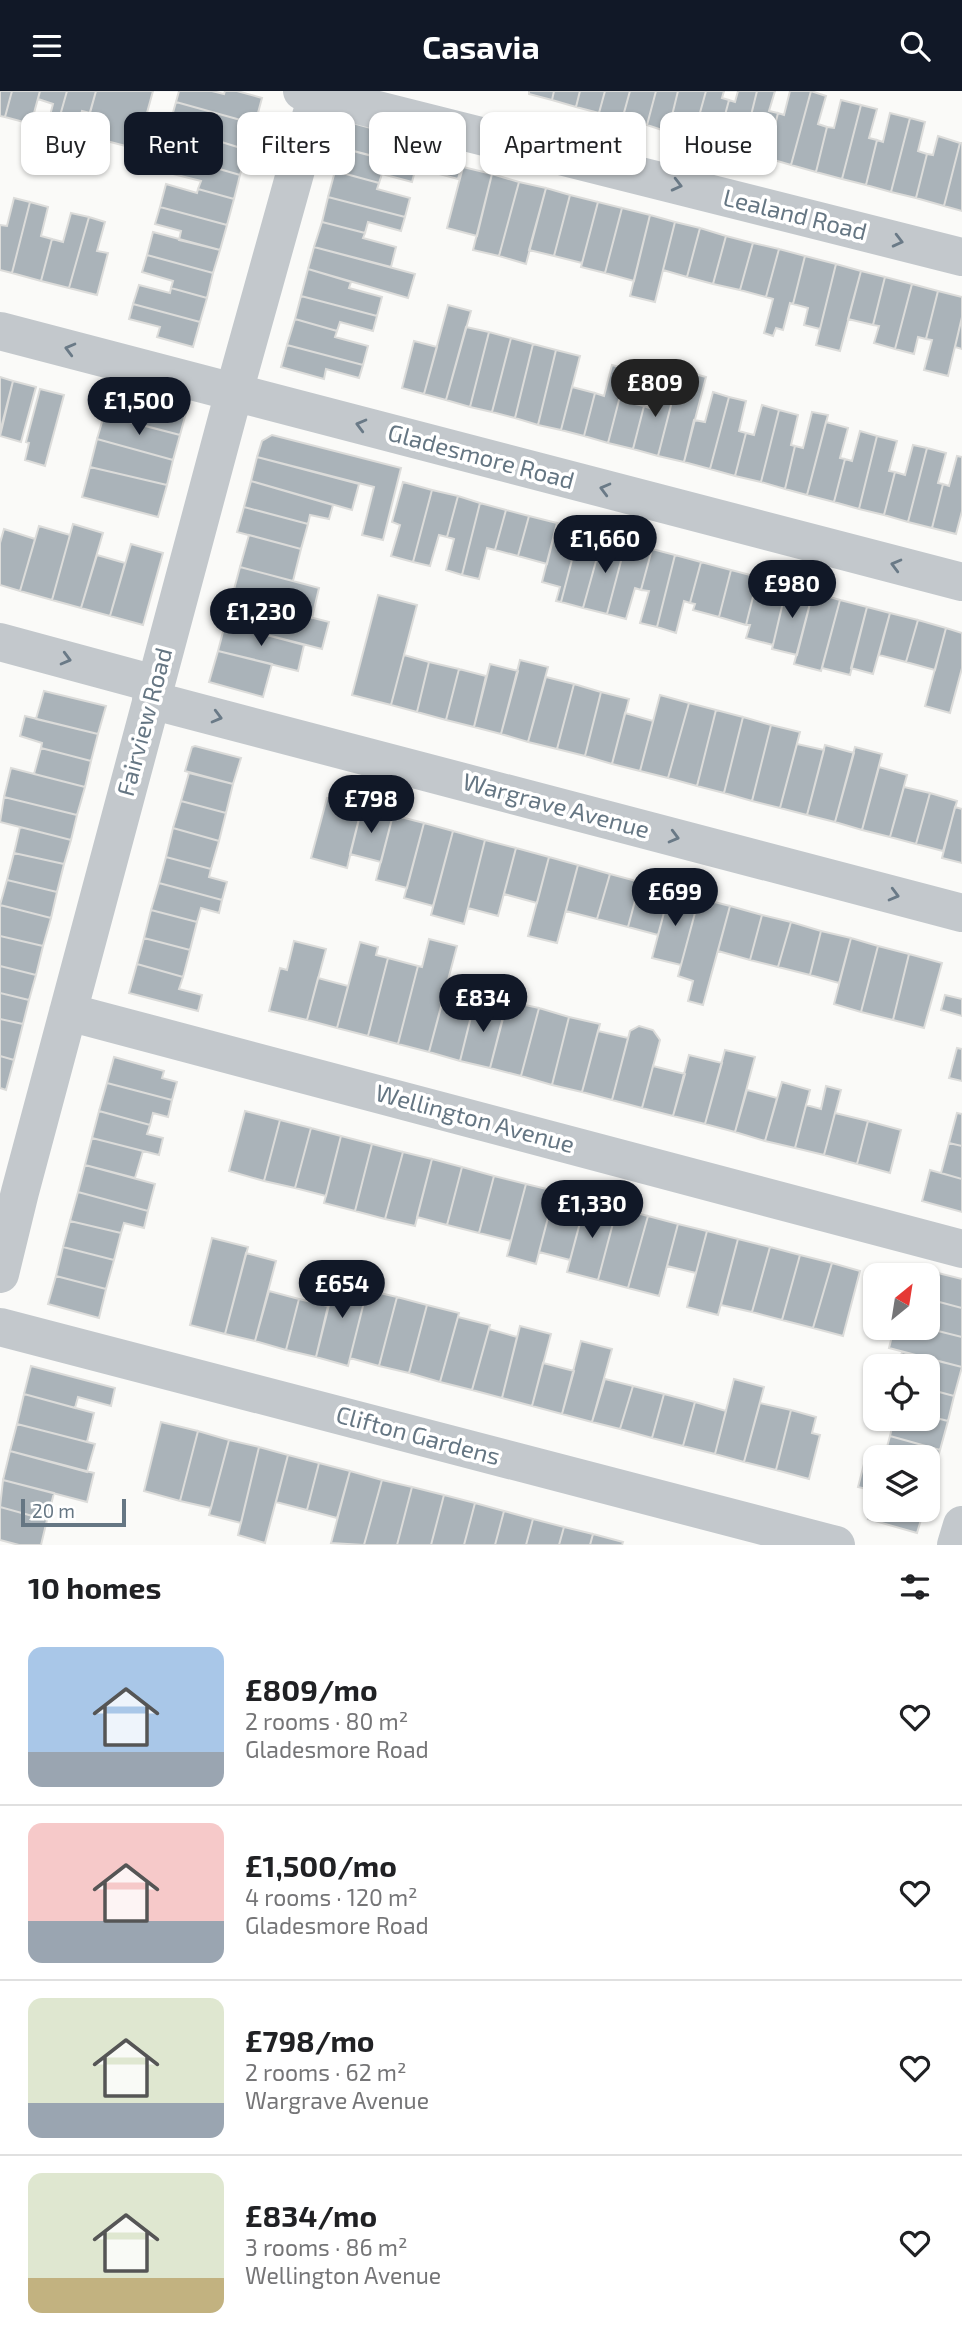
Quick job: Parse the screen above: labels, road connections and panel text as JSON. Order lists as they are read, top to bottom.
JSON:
{
  "streets": {
    "street": [
      "Lealand Road",
      "Gladesmore Road",
      "Fairview Road",
      "Wargrave Avenue",
      "Wellington Avenue",
      "Clifton Gardens"
    ]
  },
  "crossings": [
    ["Lealand Road", "Fairview Road"],
    ["Gladesmore Road", "Fairview Road"],
    ["Fairview Road", "Wargrave Avenue"],
    ["Fairview Road", "Wellington Avenue"]
  ],
  "one_way": ["Lealand Road", "Gladesmore Road", "Wargrave Avenue"],
  "scale_bar": "20 m",
  "north": "top right",
  "page": {
    "header": "Casavia",
    "chip": [
      "Buy",
      "Rent",
      "Filters",
      "New",
      "Apartment",
      "House"
    ],
    "price": [
      "£809",
      "£1,500",
      "£1,660",
      "£980",
      "£1,230",
      "£798",
      "£699",
      "£834",
      "£1,330",
      "£654"
    ],
    "scale": "20 m",
    "heading": "10 homes",
    "list": [
      {
        "name": "£809/mo",
        "note": "2 rooms · 80 m² · Gladesmore Road"
      },
      {
        "name": "£1,500/mo",
        "note": "4 rooms · 120 m² · Gladesmore Road"
      },
      {
        "name": "£798/mo",
        "note": "2 rooms · 62 m² · Wargrave Avenue"
      },
      {
        "name": "£834/mo",
        "note": "3 rooms · 86 m² · Wellington Avenue"
      }
    ]
  }
}
